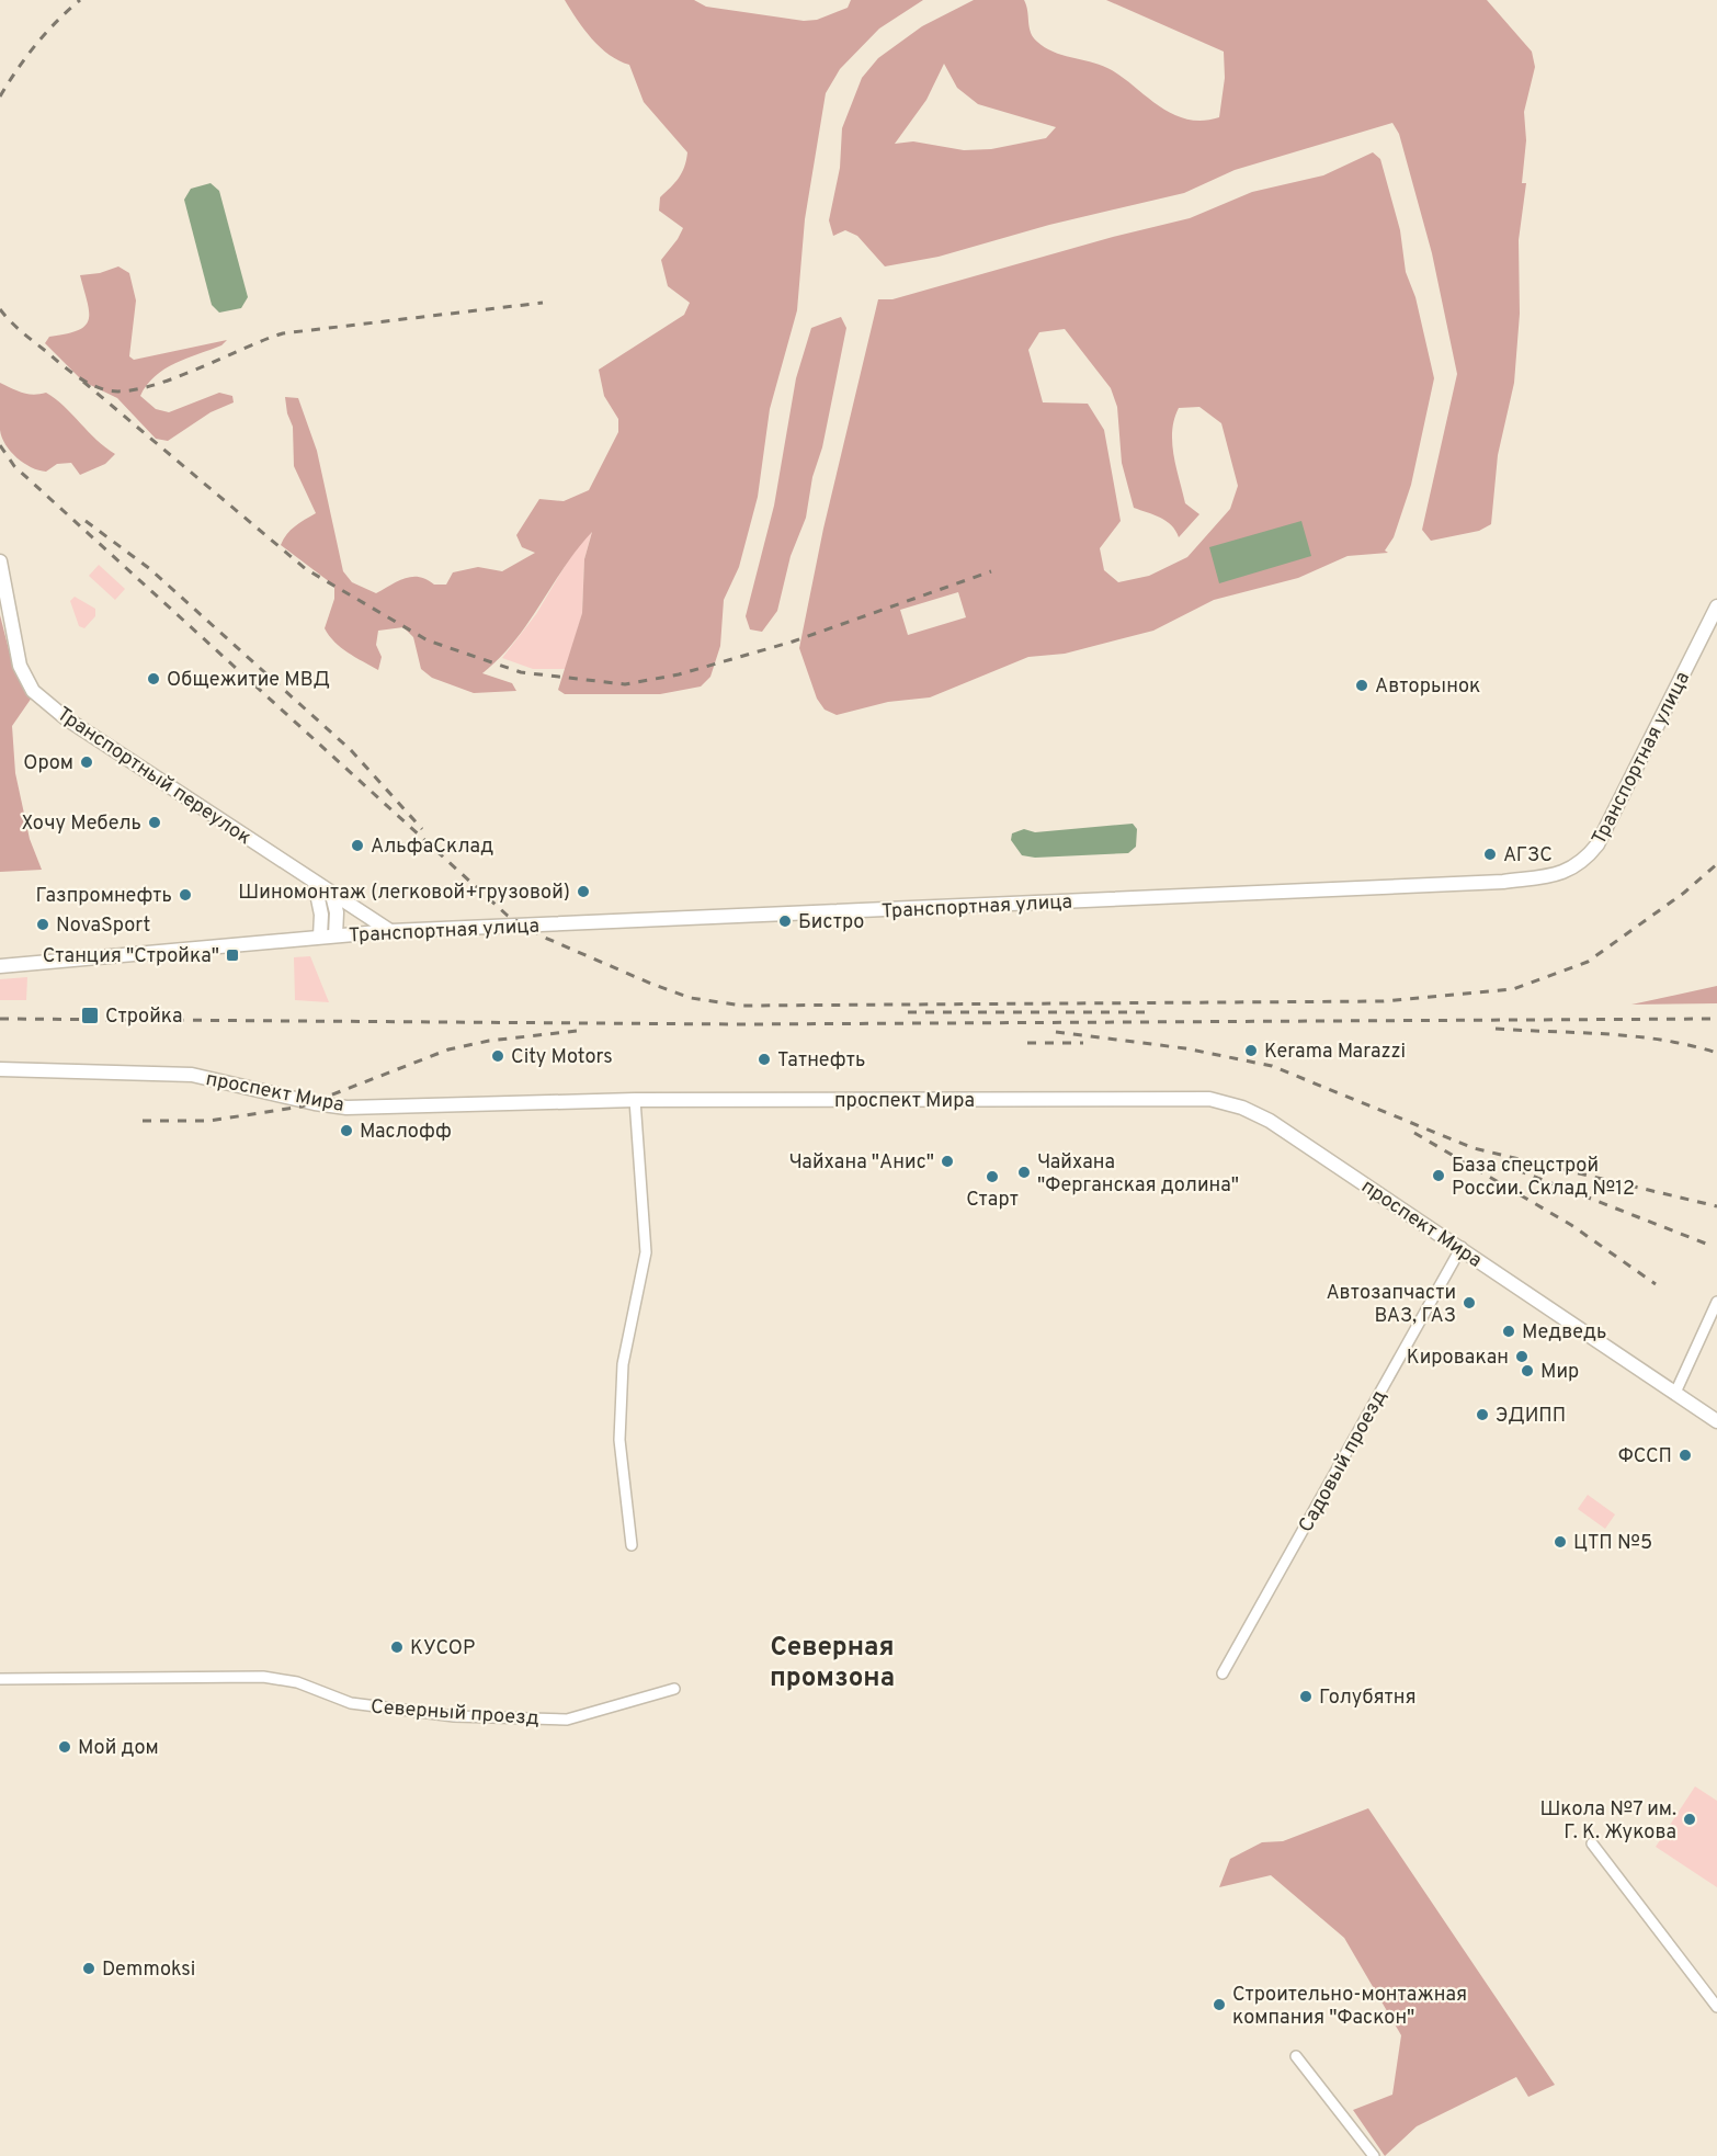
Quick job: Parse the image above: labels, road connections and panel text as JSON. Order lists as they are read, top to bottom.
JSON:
{
  "streets": {
    "street": [
      "Транспортная улица",
      "Транспортный переулок",
      "проспект Мира",
      "Садовый проезд",
      "Северный проезд"
    ]
  },
  "crossings": [
    ["Транспортная улица", "Транспортный переулок"],
    ["проспект Мира", "Садовый проезд"]
  ],
  "districts": ["Северная промзона"],
  "places": {
    "other": [
      "Общежитие МВД",
      "Авторынок",
      "Ором",
      "Хочу Мебель",
      "АльфаСклад",
      "АГЗС",
      "Шиномонтаж (легковой+грузовой)",
      "Газпромнефть",
      "Бистро",
      "NovaSport",
      "Kerama Marazzi",
      "City Motors",
      "Татнефть",
      "Маслофф",
      "Чайхана \"Анис\"",
      "Чайхана \"Ферганская долина\"",
      "База спецстрой России. Склад №12",
      "Старт",
      "Автозапчасти ВАЗ, ГАЗ",
      "Медведь",
      "Кировакан",
      "Мир",
      "ЭДИПП",
      "ФССП",
      "ЦТП №5",
      "КУСОР",
      "Голубятня",
      "Мой дом",
      "Школа №7 им. Г. К. Жукова",
      "Demmoksi",
      "Строительно-монтажная компания \"Фаскон\""
    ],
    "transit": ["Станция \"Стройка\"", "Стройка"]
  }
}
